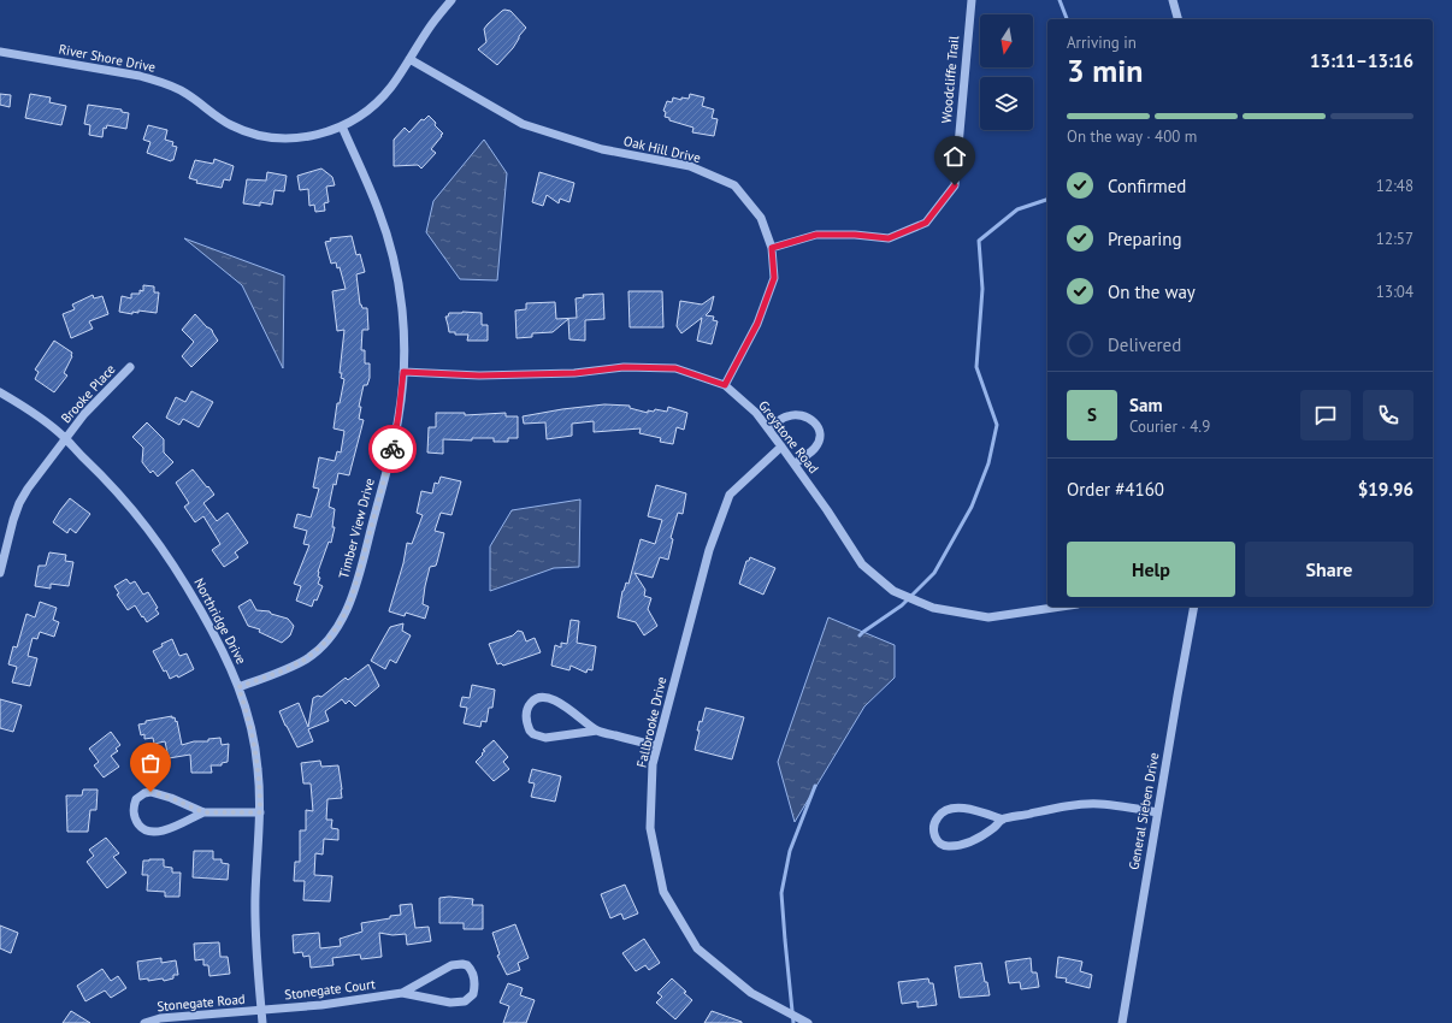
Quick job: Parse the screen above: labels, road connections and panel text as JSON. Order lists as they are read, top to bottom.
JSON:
{
  "streets": {
    "street": [
      "River Shore Drive",
      "Woodcliffe Trail",
      "Oak Hill Drive",
      "Brooke Place",
      "Greystone Road",
      "Timber View Drive",
      "Northridge Drive",
      "Fallbrooke Drive",
      "General Sieben Drive",
      "Stonegate Court",
      "Stonegate Road"
    ]
  },
  "crossings": [
    ["River Shore Drive", "Oak Hill Drive"],
    ["River Shore Drive", "Timber View Drive"],
    ["Woodcliffe Trail", "Oak Hill Drive"],
    ["Oak Hill Drive", "Greystone Road"],
    ["Brooke Place", "Northridge Drive"],
    ["Greystone Road", "Timber View Drive"],
    ["Greystone Road", "Fallbrooke Drive"],
    ["Timber View Drive", "Northridge Drive"],
    ["Northridge Drive", "Stonegate Court"],
    ["Northridge Drive", "Stonegate Road"],
    ["Stonegate Court", "Stonegate Road"]
  ],
  "north": "bottom",
  "page": {
    "heading": ["3 min", "Arriving in", "13:11–13:16"],
    "panel": [
      "Sam",
      "Courier · 4.9",
      "Order #4160",
      "$19.96"
    ],
    "bar": "On the way · 400 m",
    "list": [
      ["Confirmed", "12:48"],
      ["Preparing", "12:57"],
      ["On the way", "13:04"],
      "Delivered"
    ],
    "round": "S",
    "buttons": ["Help", "Share"]
  }
}
